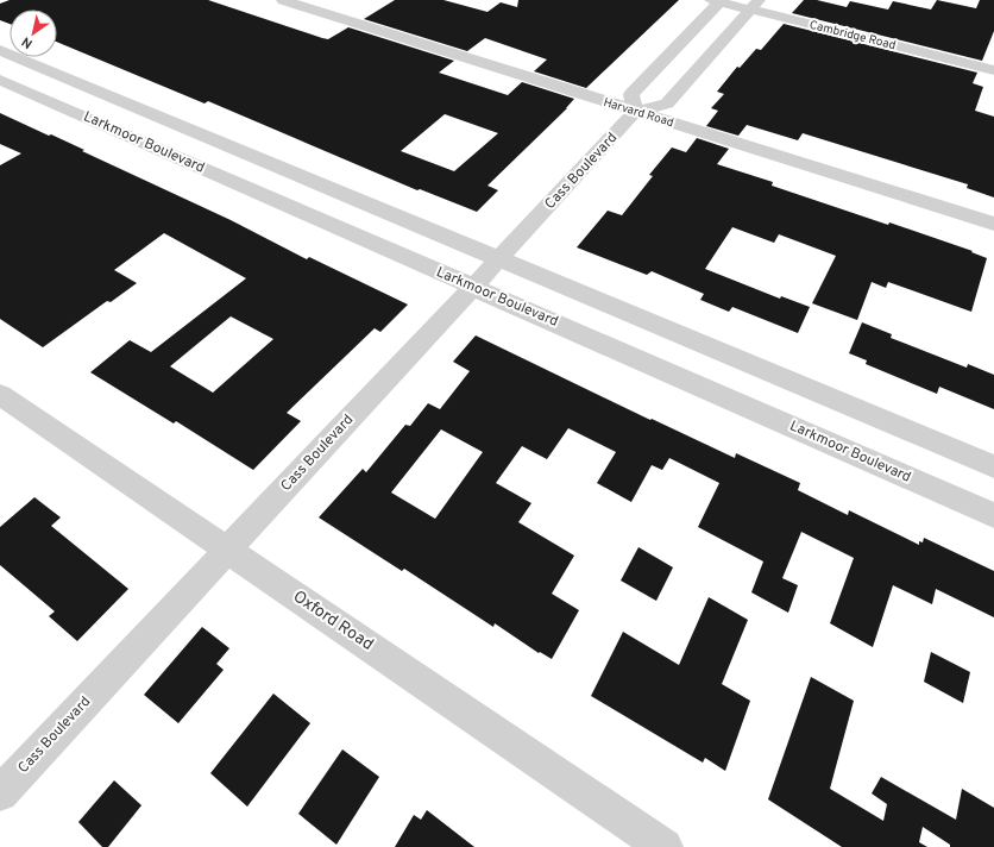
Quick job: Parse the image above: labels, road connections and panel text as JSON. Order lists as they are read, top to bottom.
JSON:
{
  "streets": {
    "street": [
      "Cambridge Road",
      "Harvard Road",
      "Larkmoor Boulevard",
      "Cass Boulevard",
      "Oxford Road"
    ]
  },
  "crossings": [
    ["Harvard Road", "Cass Boulevard"],
    ["Larkmoor Boulevard", "Cass Boulevard"],
    ["Cass Boulevard", "Oxford Road"]
  ],
  "north": "bottom left"
}
